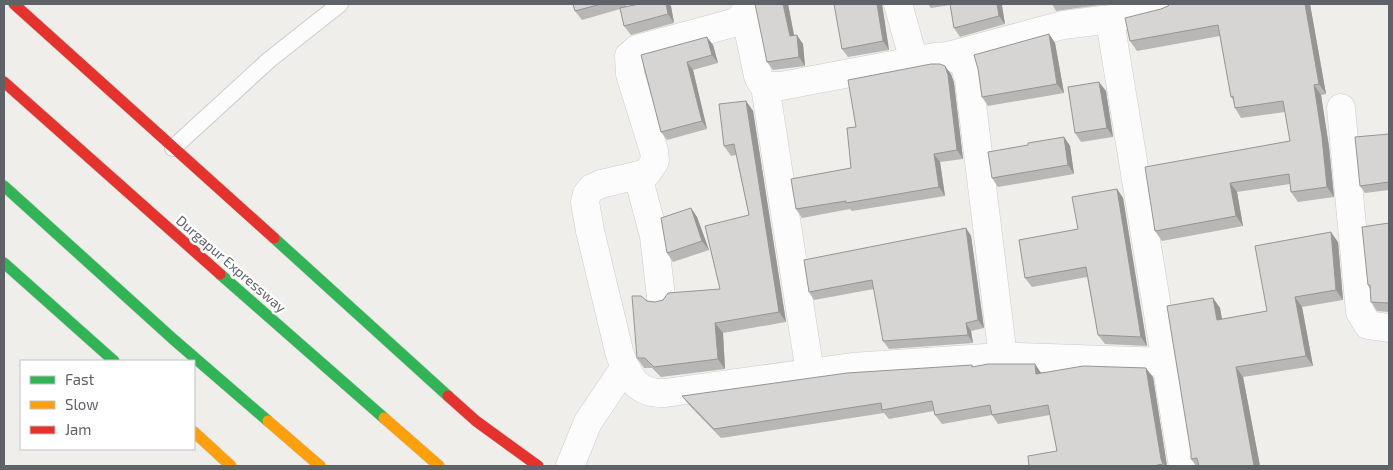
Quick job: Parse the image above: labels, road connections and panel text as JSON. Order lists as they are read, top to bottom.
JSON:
{
  "streets": {
    "main road": ["Durgapur Expressway"]
  },
  "legend": ["Fast", "Slow", "Jam"]
}
